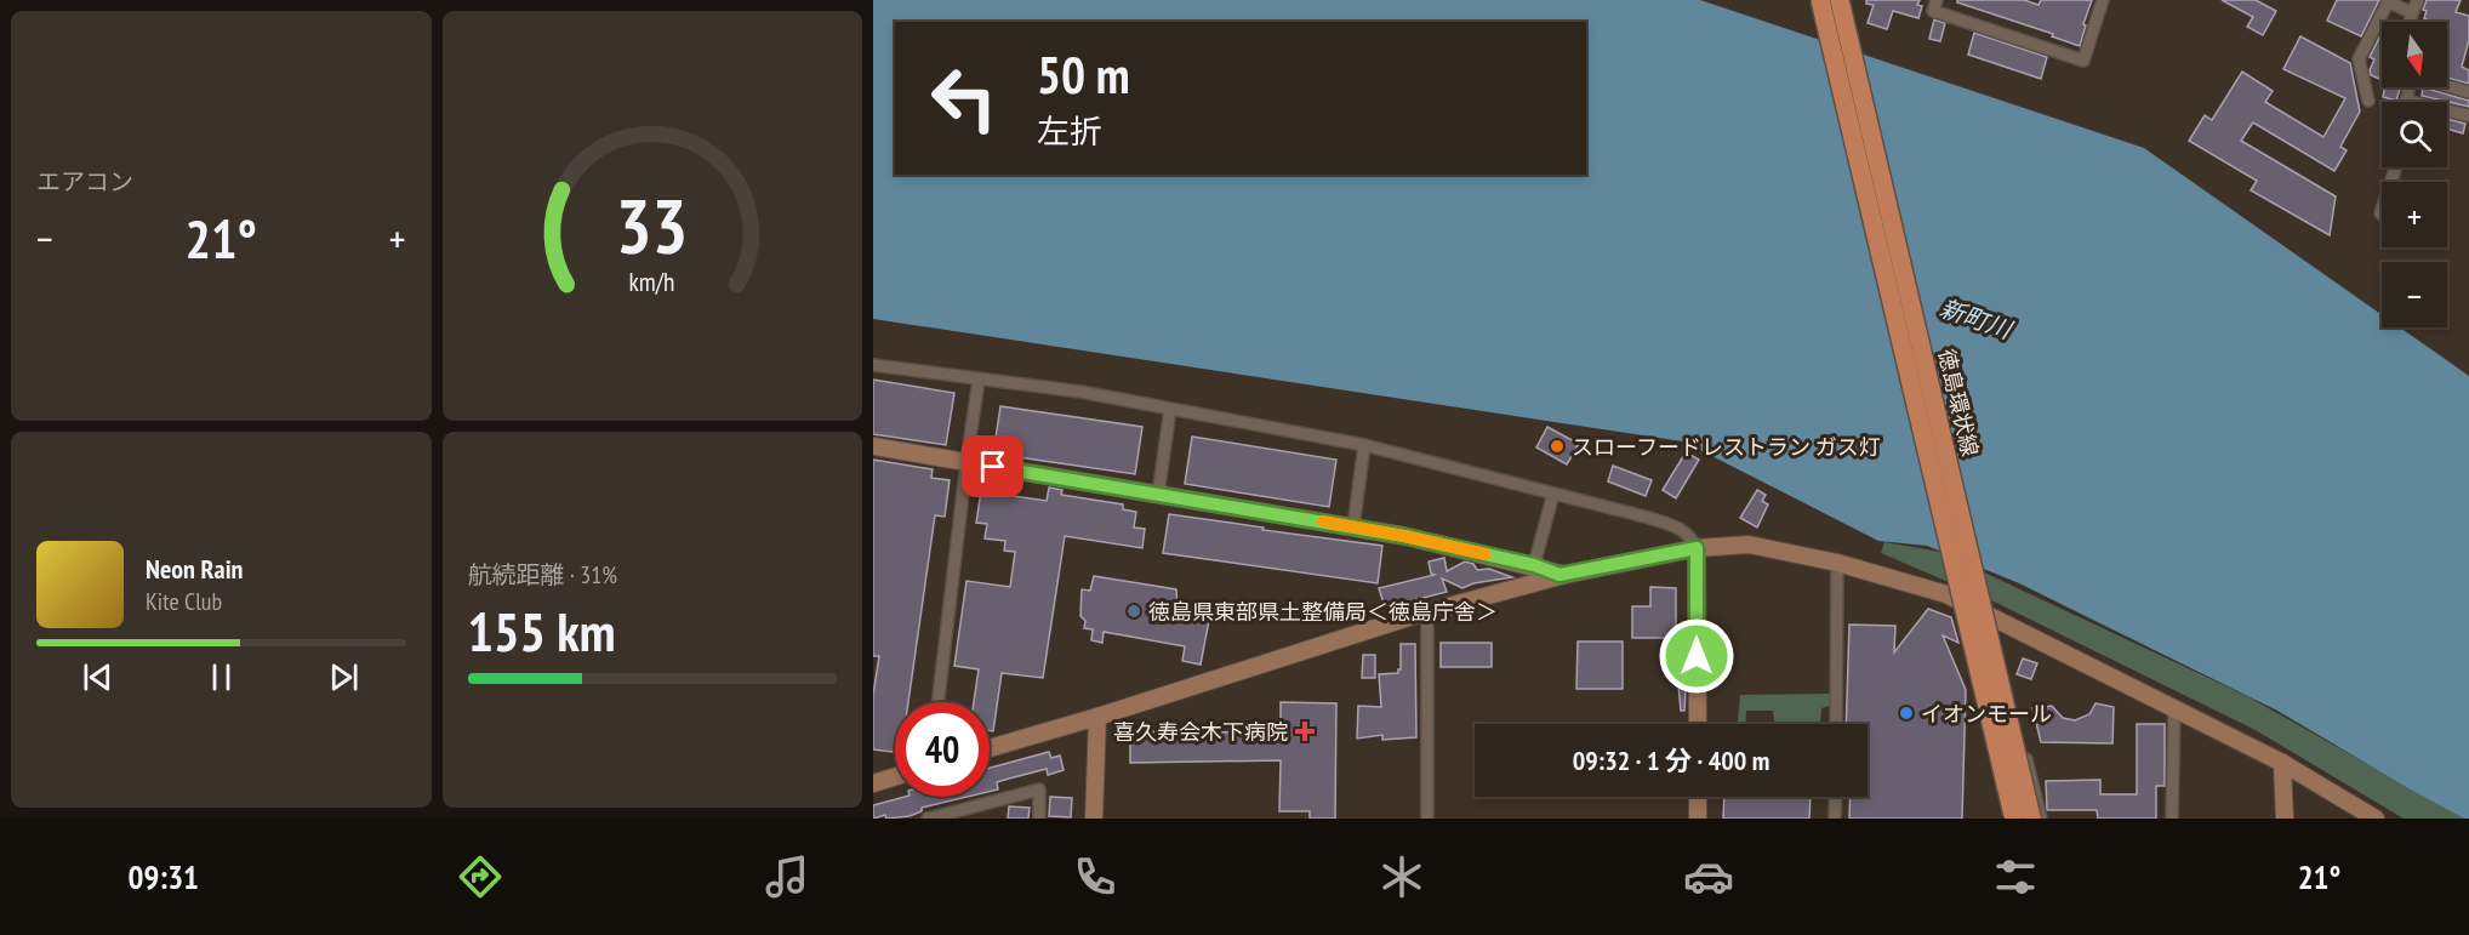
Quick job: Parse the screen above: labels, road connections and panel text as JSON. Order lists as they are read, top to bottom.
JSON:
{
  "streets": {
    "main road": ["徳島環状線"]
  },
  "water": ["新町川"],
  "places": {
    "other": ["スローフードレストラン ガス灯", "徳島県東部県土整備局＜徳島庁舎＞", "イオンモール"],
    "health": ["喜久寿会木下病院"]
  },
  "north": "bottom",
  "page": {
    "tile": [
      "エアコン",
      ["航続距離 · 31%", "155 km"]
    ],
    "map_buttons": ["+", "−"],
    "turn": ["50 m", "左折"],
    "heat": ["−", "21°", "+"],
    "song": ["Neon Rain", "Kite Club"],
    "limit": "40",
    "trip": "09:32 · 1 分 · 400 m",
    "tabs": ["09:31", "21°"],
    "gauge": ["33", "km/h"]
  }
}
